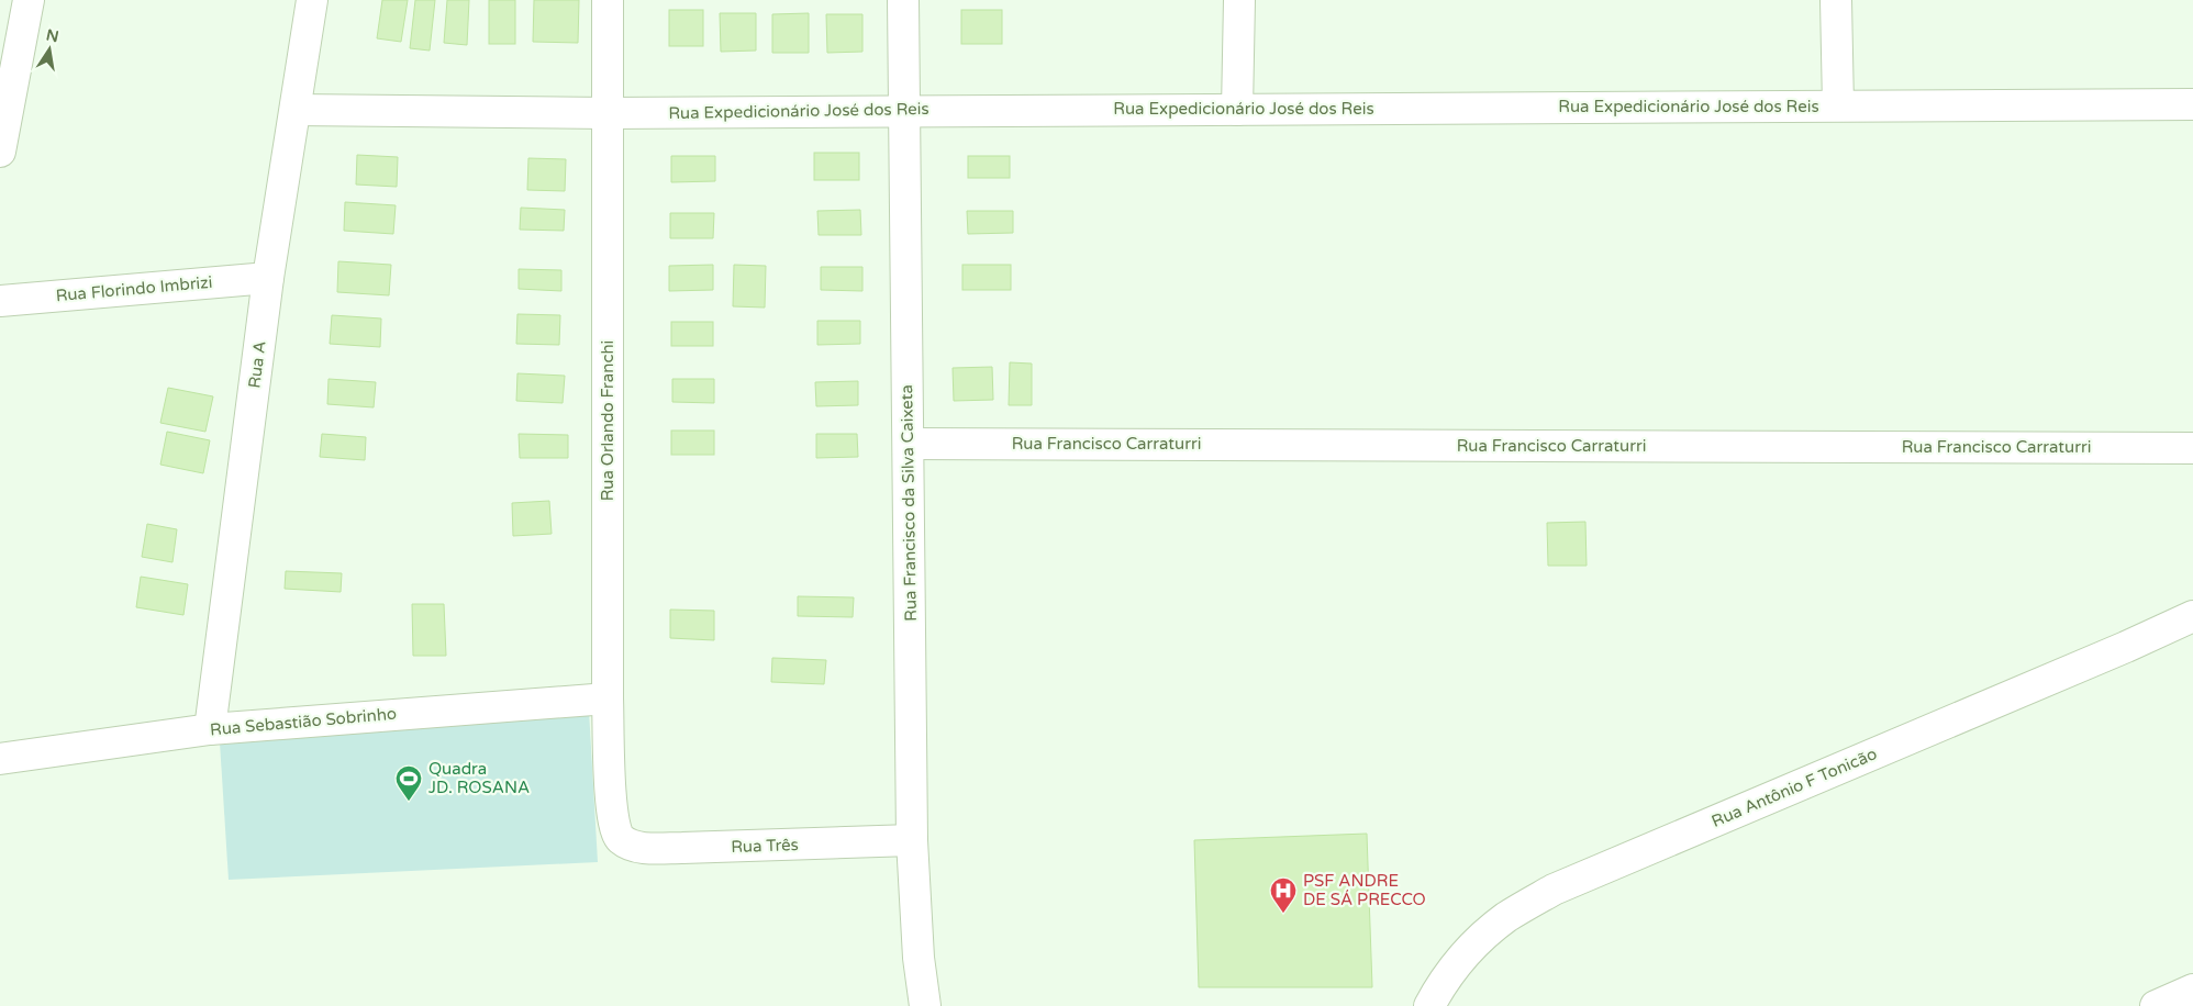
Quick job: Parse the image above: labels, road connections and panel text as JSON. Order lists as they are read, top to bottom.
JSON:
{
  "streets": {
    "street": [
      "Rua Expedicionário José dos Reis",
      "Rua Florindo Imbrizi",
      "Rua A",
      "Rua Orlando Franchi",
      "Rua Francisco Carraturri",
      "Rua Francisco da Silva Caixeta",
      "Rua Sebastião Sobrinho",
      "Rua Antônio F Tonicão",
      "Rua Três"
    ]
  },
  "crossings": [
    ["Rua Expedicionário José dos Reis", "Rua A"],
    ["Rua Expedicionário José dos Reis", "Rua Orlando Franchi"],
    ["Rua Expedicionário José dos Reis", "Rua Francisco da Silva Caixeta"],
    ["Rua Florindo Imbrizi", "Rua A"],
    ["Rua A", "Rua Sebastião Sobrinho"],
    ["Rua Orlando Franchi", "Rua Sebastião Sobrinho"],
    ["Rua Orlando Franchi", "Rua Três"],
    ["Rua Francisco Carraturri", "Rua Francisco da Silva Caixeta"],
    ["Rua Francisco da Silva Caixeta", "Rua Três"]
  ],
  "places": {
    "sports": ["Quadra JD. ROSANA"],
    "hospital": ["PSF ANDRE DE SÁ PRECCO"]
  },
  "north": "top"
}
